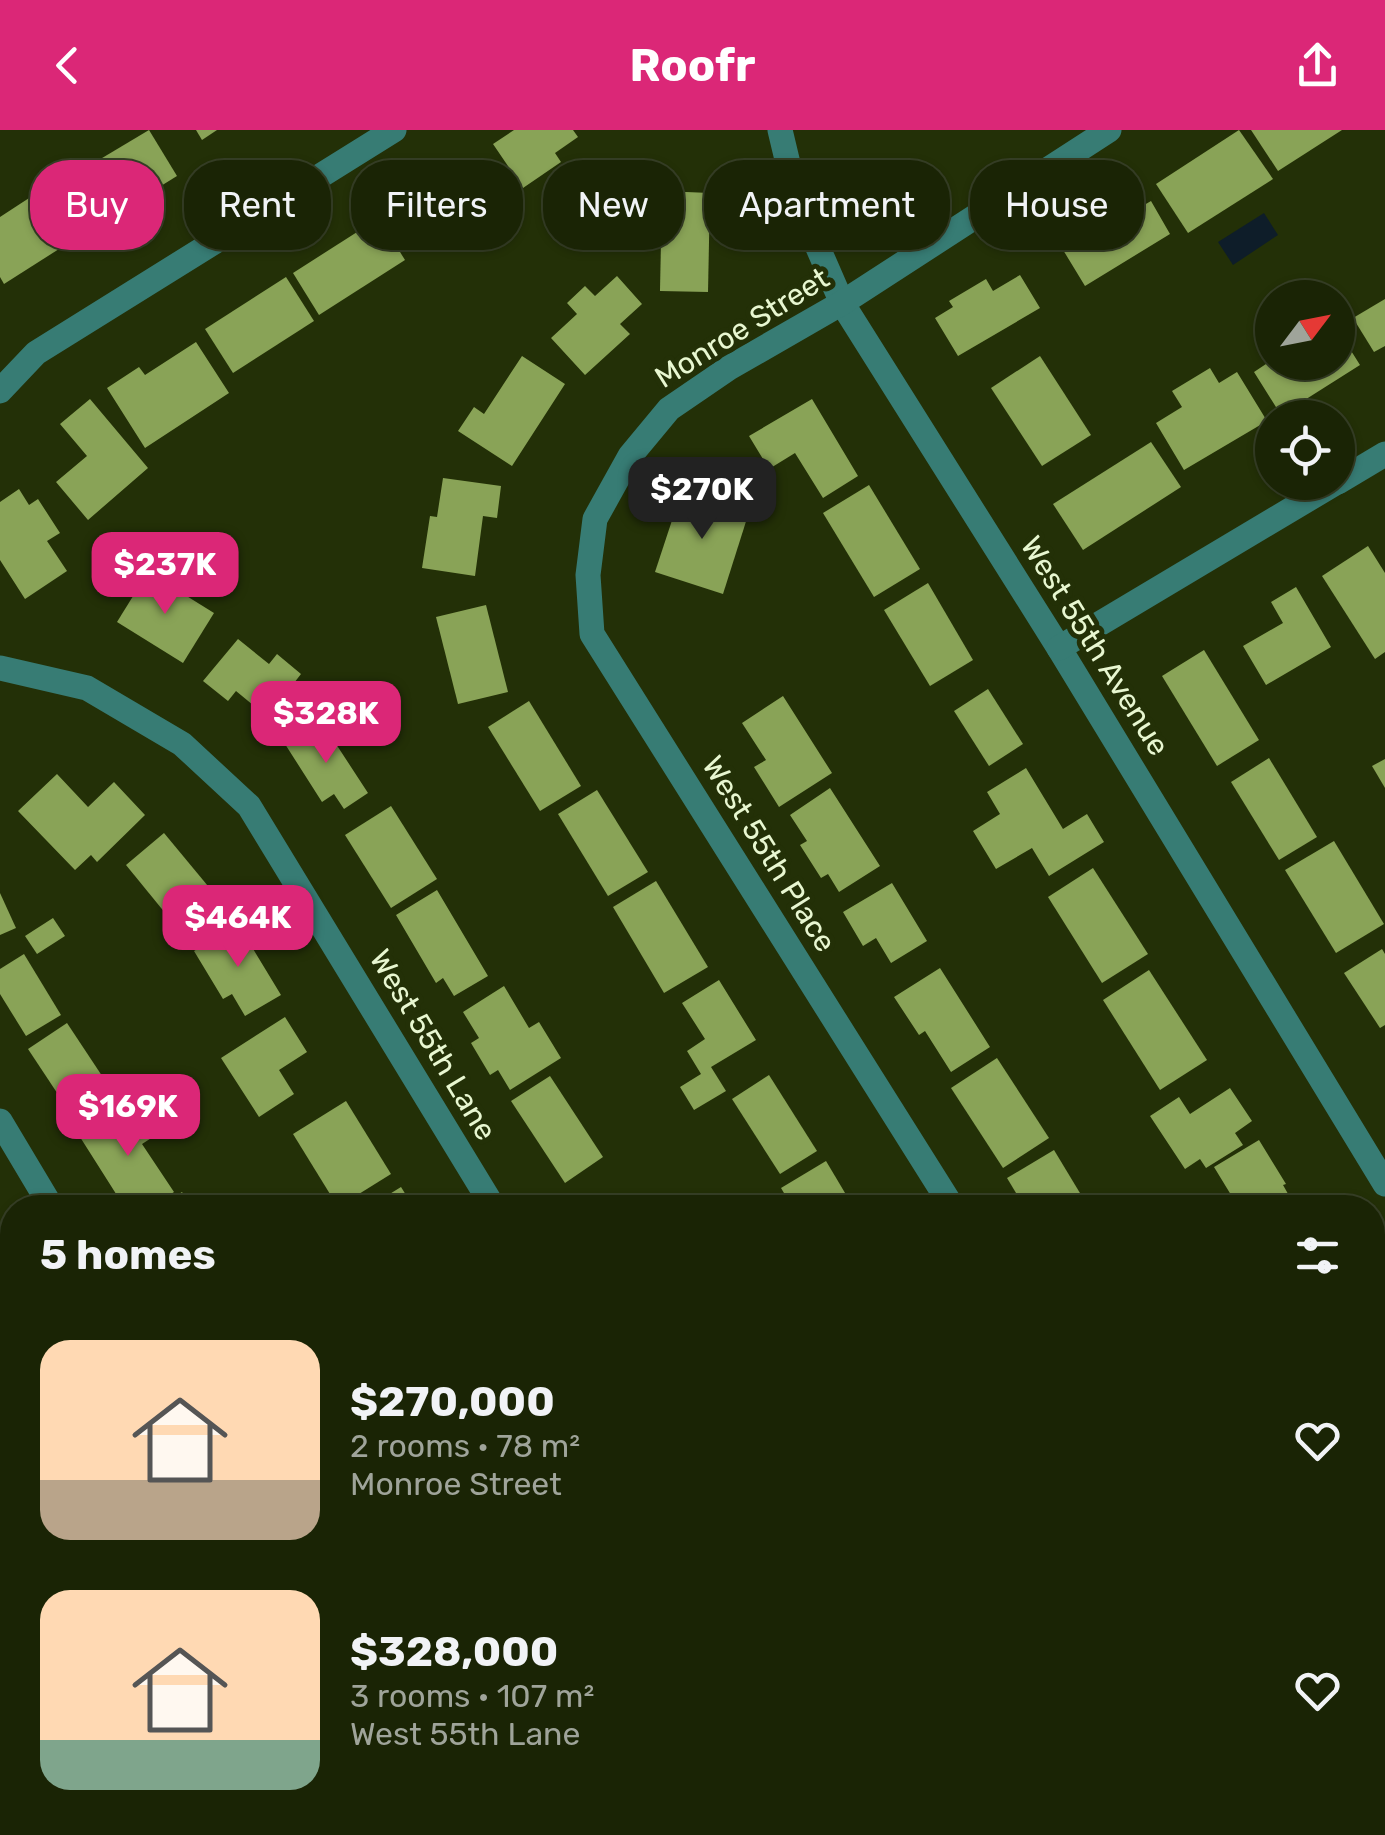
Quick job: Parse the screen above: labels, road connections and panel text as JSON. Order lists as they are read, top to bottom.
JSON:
{
  "streets": {
    "street": [
      "Monroe Street",
      "West 55th Avenue",
      "West 55th Place",
      "West 55th Lane"
    ]
  },
  "crossings": [
    ["Monroe Street", "West 55th Avenue"],
    ["Monroe Street", "West 55th Place"]
  ],
  "north": "top right",
  "page": {
    "header": "Roofr",
    "chip": [
      "Buy",
      "Rent",
      "Filters",
      "New",
      "Apartment",
      "House"
    ],
    "price": [
      "$270K",
      "$237K",
      "$328K",
      "$464K",
      "$169K"
    ],
    "heading": "5 homes",
    "list": [
      {
        "name": "$270,000",
        "note": "2 rooms · 78 m² · Monroe Street"
      },
      {
        "name": "$328,000",
        "note": "3 rooms · 107 m² · West 55th Lane"
      }
    ]
  }
}
